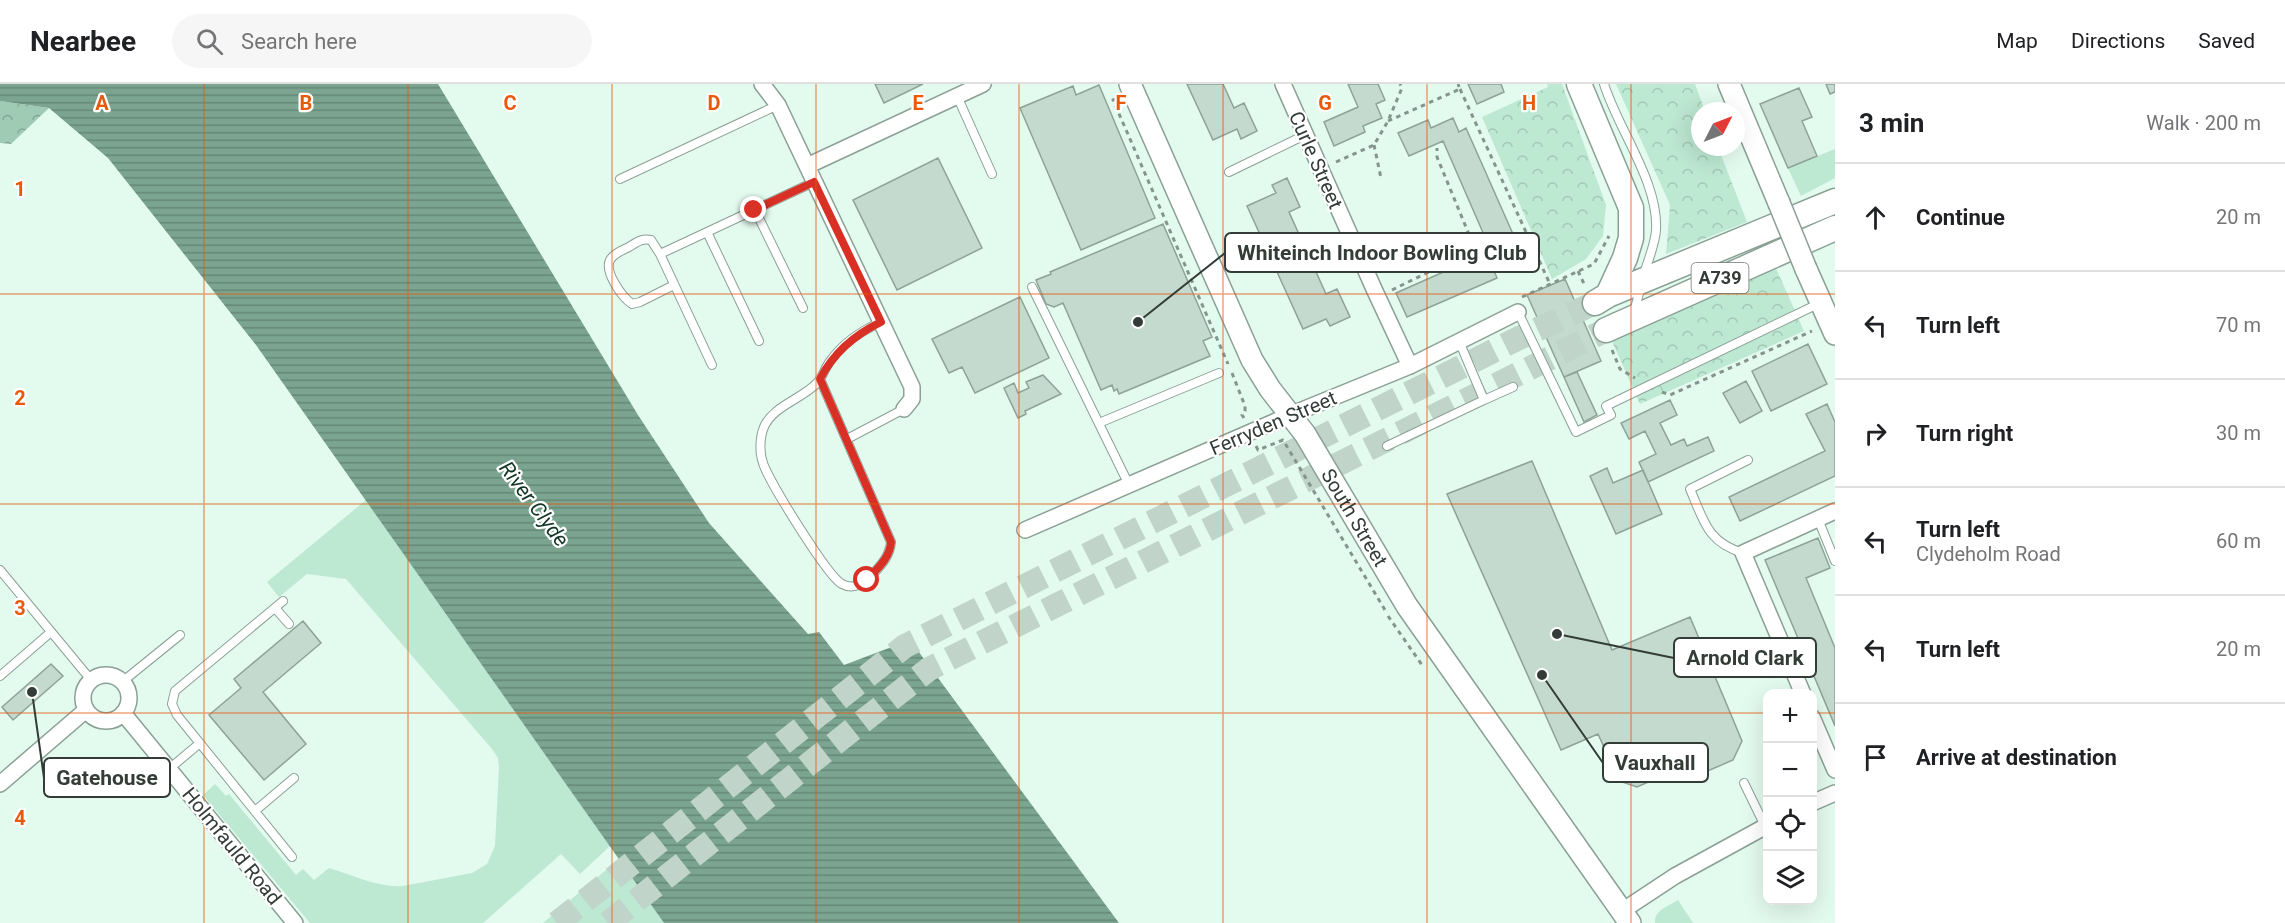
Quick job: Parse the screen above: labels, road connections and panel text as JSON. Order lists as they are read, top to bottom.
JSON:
{
  "streets": {
    "main road": ["A739"],
    "street": [
      "Curle Street",
      "Ferryden Street",
      "South Street",
      "Holmfauld Road"
    ]
  },
  "crossings": [
    ["Curle Street", "Ferryden Street"],
    ["Ferryden Street", "South Street"]
  ],
  "water": ["River Clyde"],
  "places": [
    "Whiteinch Indoor Bowling Club",
    "Arnold Clark",
    "Vauxhall",
    "Gatehouse"
  ],
  "north": "top right",
  "page": {
    "header": "Nearbee",
    "search": "Search here",
    "nav": ["Map", "Directions", "Saved"],
    "heading": ["3 min", "Walk · 200 m"],
    "list": [
      ["Continue", "20 m"],
      ["Turn left", "70 m"],
      ["Turn right", "30 m"],
      ["Turn left", "Clydeholm Road", "60 m"],
      ["Turn left", "20 m"],
      "Arrive at destination"
    ],
    "map_buttons": ["+", "−"]
  },
  "grid": {
    "columns": [
      "A",
      "B",
      "C",
      "D",
      "E",
      "F",
      "G",
      "H"
    ],
    "rows": [
      "1",
      "2",
      "3",
      "4"
    ]
  }
}
